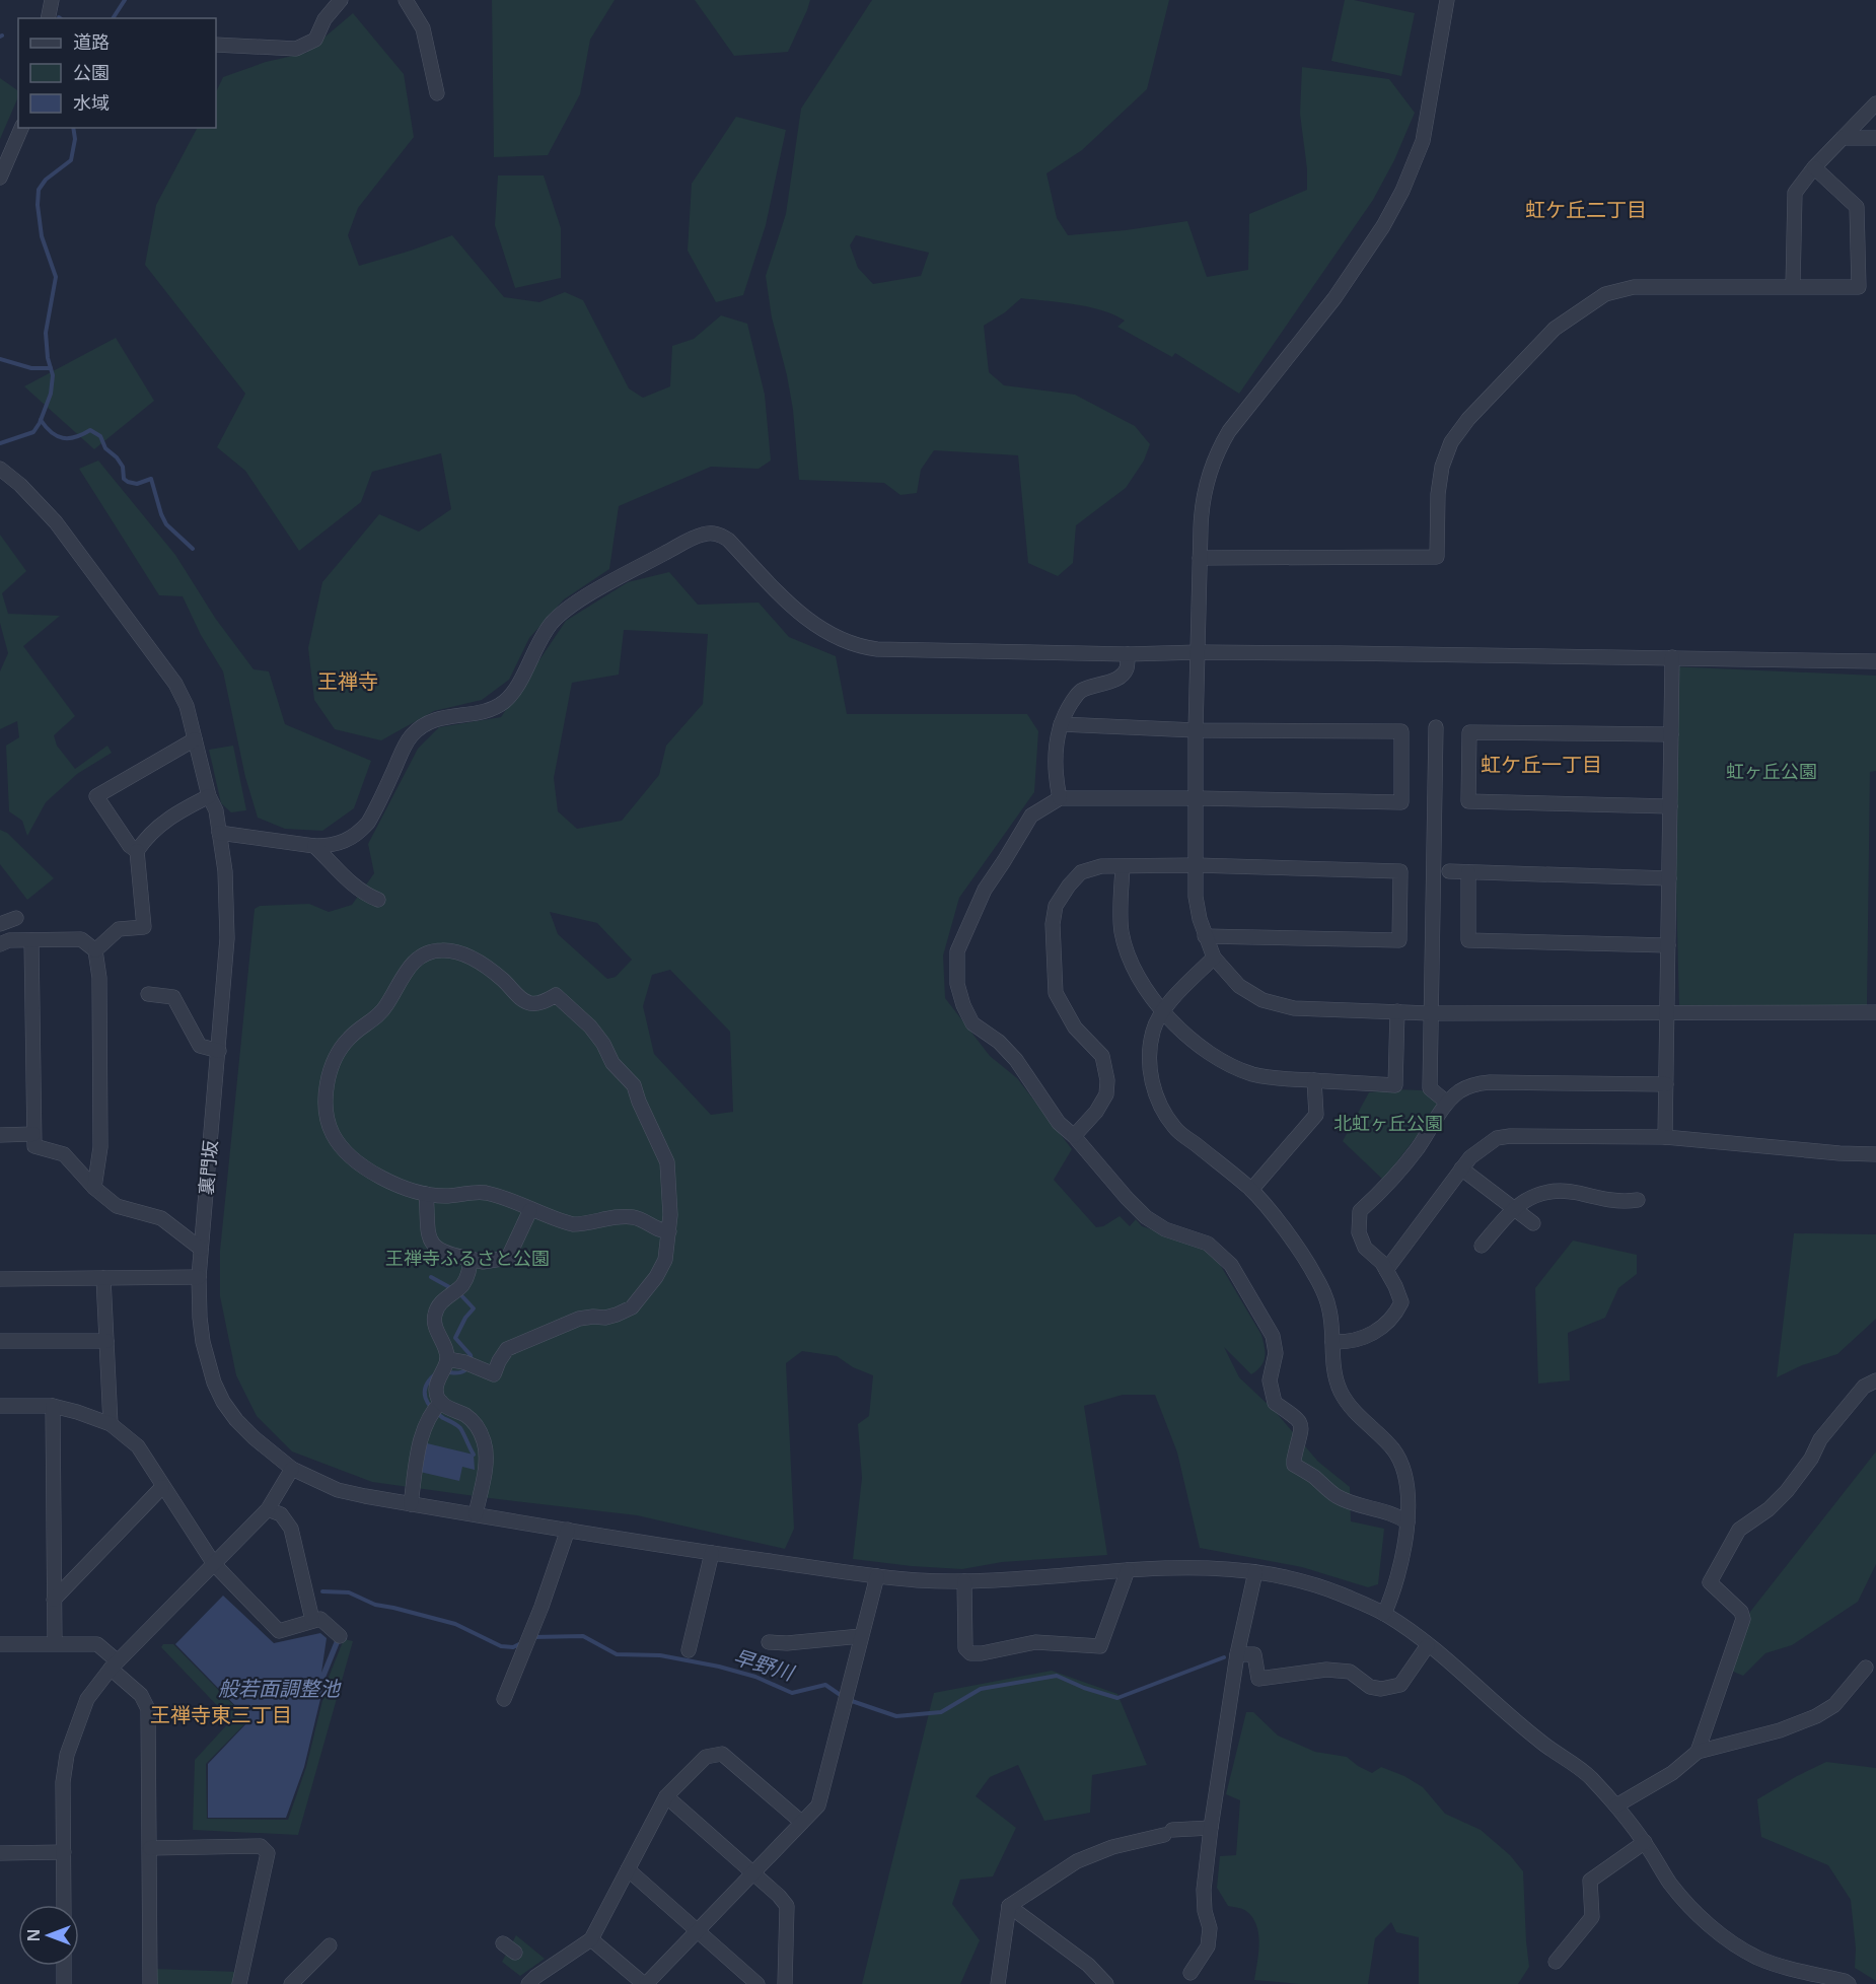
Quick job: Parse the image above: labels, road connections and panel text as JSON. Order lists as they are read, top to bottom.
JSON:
{
  "streets": {
    "street": ["裏門坂"]
  },
  "districts": [
    "虹ケ丘二丁目",
    "王禅寺",
    "虹ケ丘一丁目",
    "王禅寺東三丁目"
  ],
  "water": ["早野川", "般若面調整池"],
  "parks": ["虹ヶ丘公園", "北虹ヶ丘公園", "王禅寺ふるさと公園"],
  "legend": ["道路", "公園", "水域"],
  "north": "left"
}
